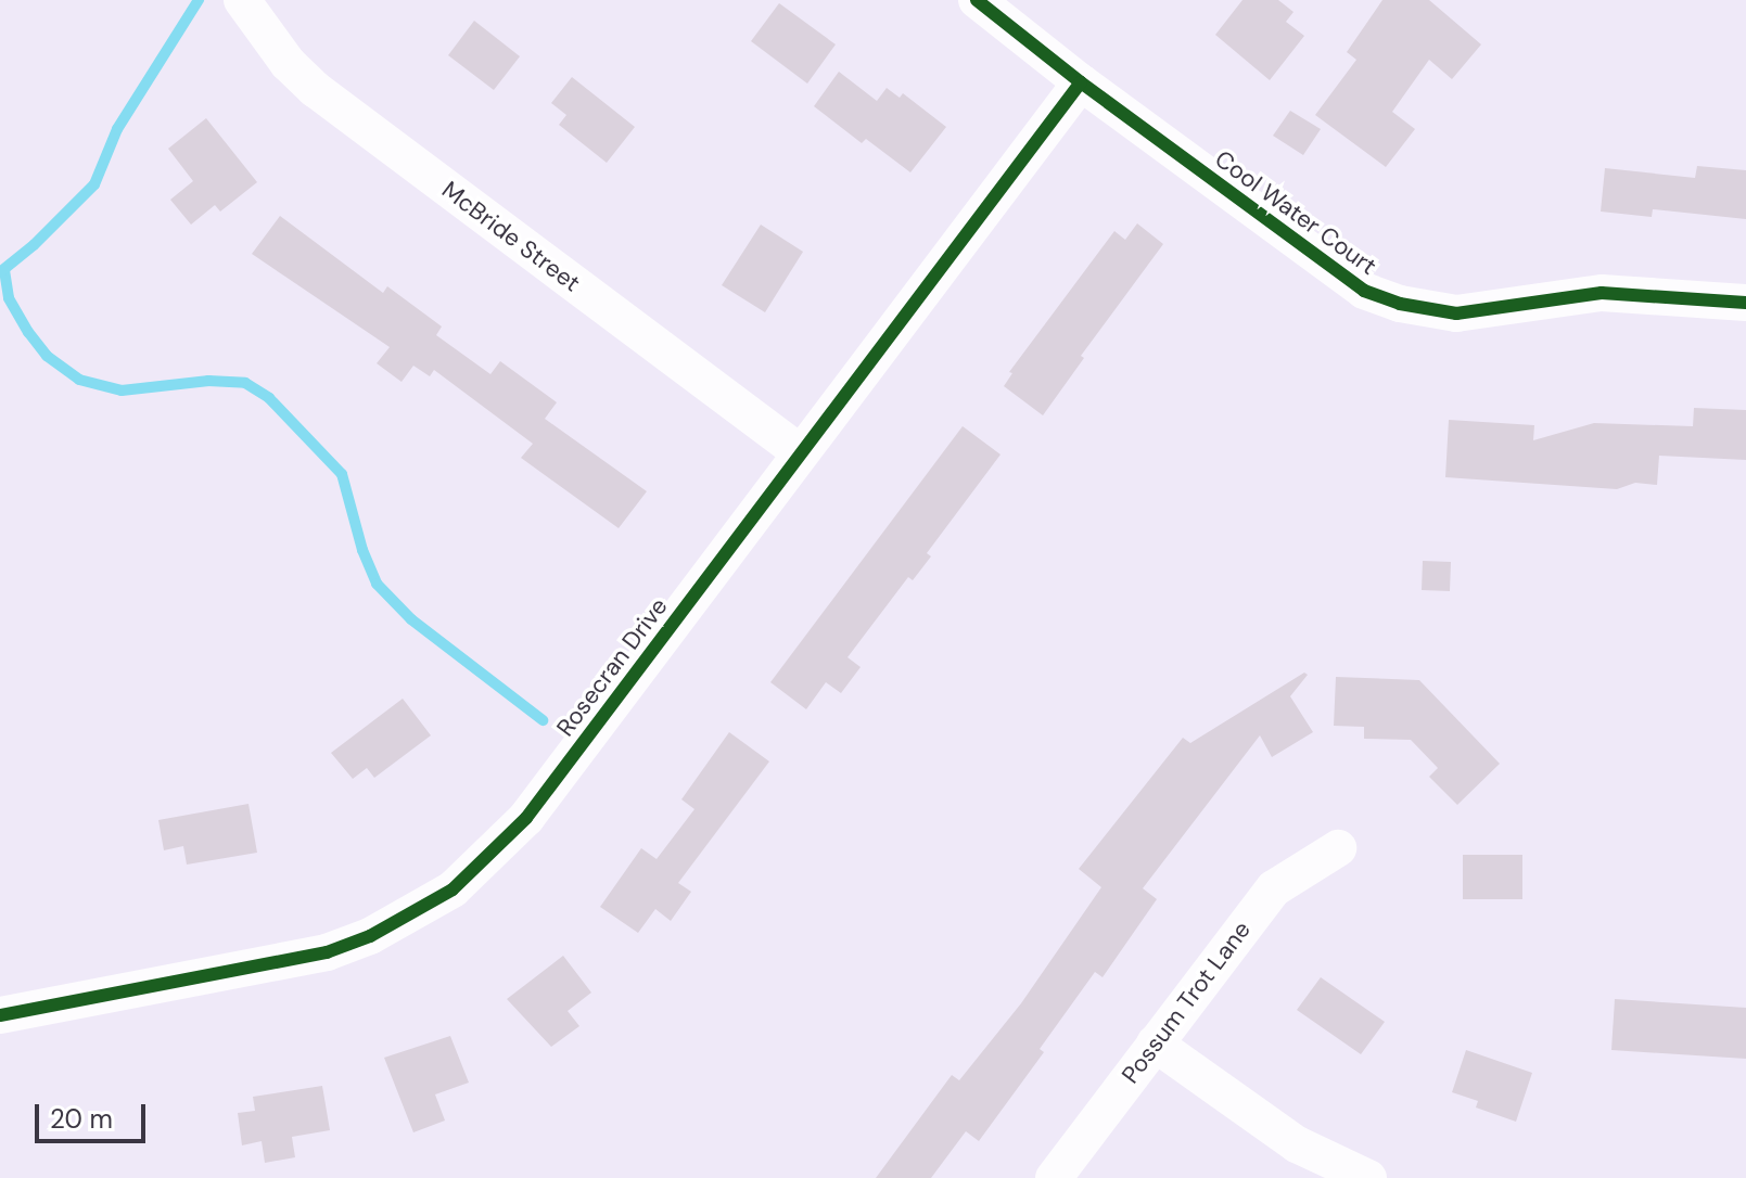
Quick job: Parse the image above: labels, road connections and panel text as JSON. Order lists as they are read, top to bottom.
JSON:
{
  "streets": {
    "street": [
      "Cool Water Court",
      "McBride Street",
      "Rosecran Drive",
      "Possum Trot Lane"
    ]
  },
  "crossings": [
    ["Cool Water Court", "Rosecran Drive"],
    ["McBride Street", "Rosecran Drive"]
  ],
  "scale_bar": "20 m"
}
